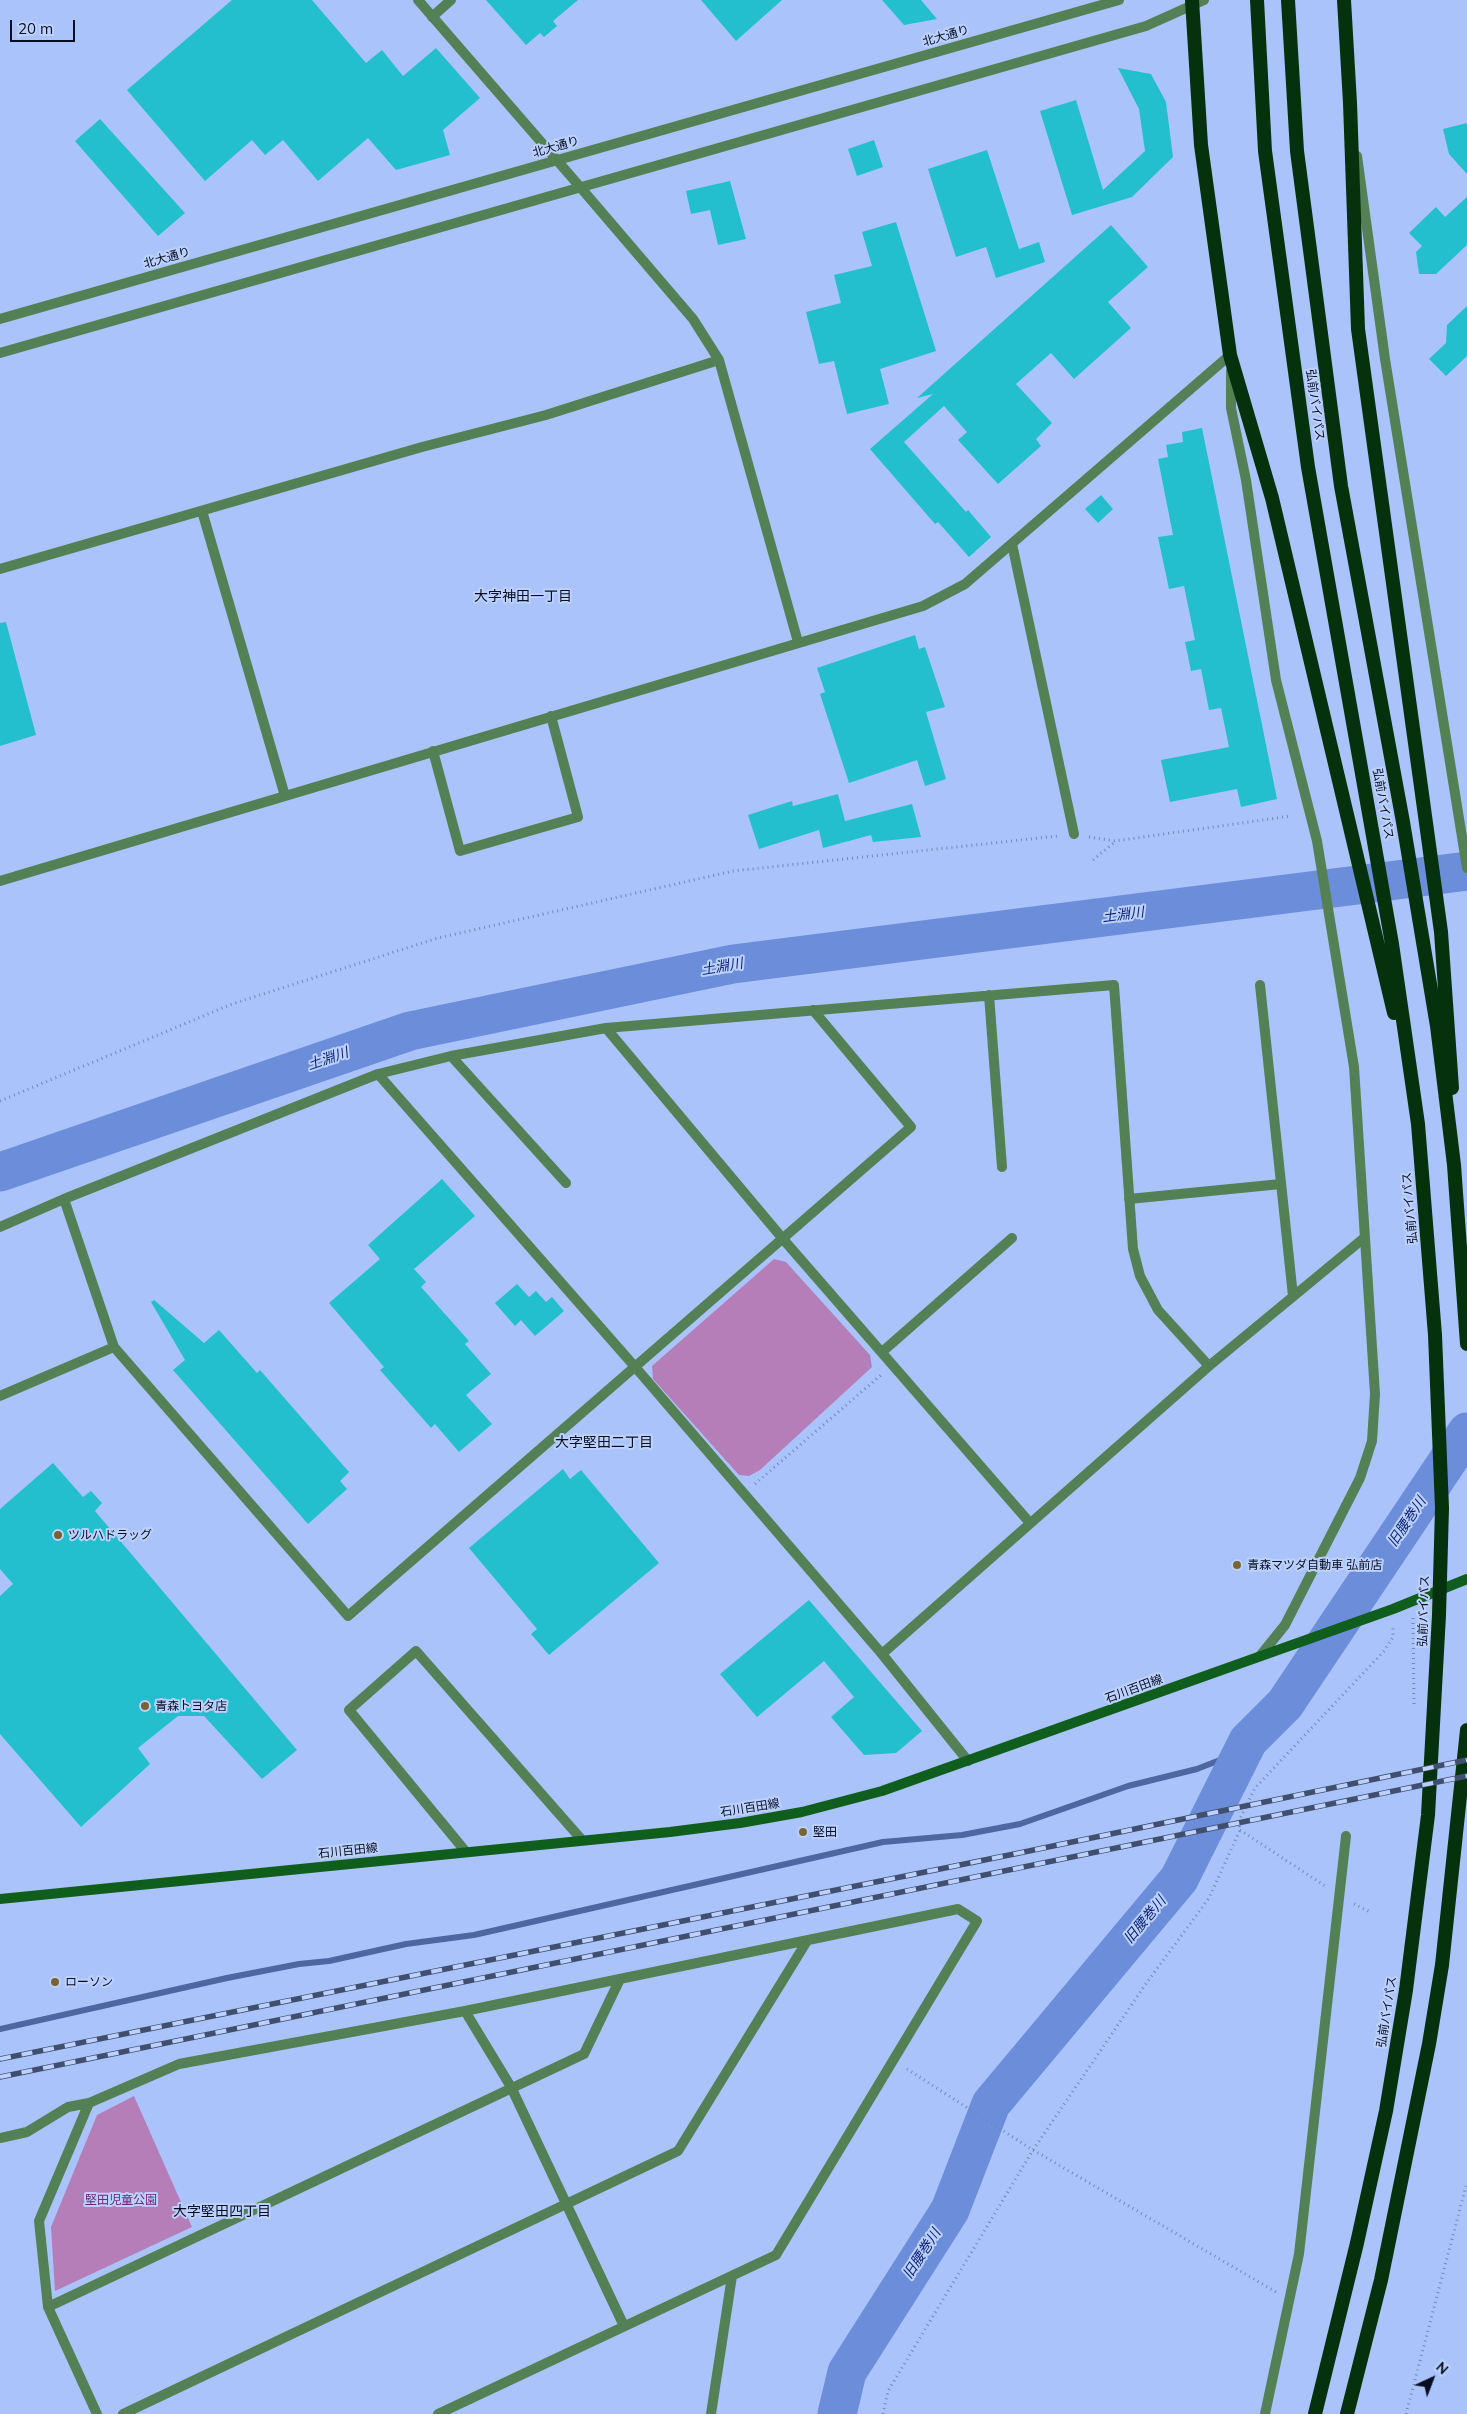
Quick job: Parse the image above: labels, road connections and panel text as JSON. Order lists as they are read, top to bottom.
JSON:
{
  "streets": {
    "highway": ["弘前バイパス"],
    "main road": ["石川百田線"],
    "street": ["北大通り"]
  },
  "districts": ["大字神田一丁目", "大字堅田二丁目", "大字堅田四丁目"],
  "water": ["土淵川", "旧腰巻川"],
  "parks": ["堅田児童公園"],
  "places": [
    "ツルハドラッグ",
    "青森マツダ自動車 弘前店",
    "青森トヨタ店",
    "堅田",
    "ローソン"
  ],
  "scale_bar": "20 m",
  "north": "top right"
}
